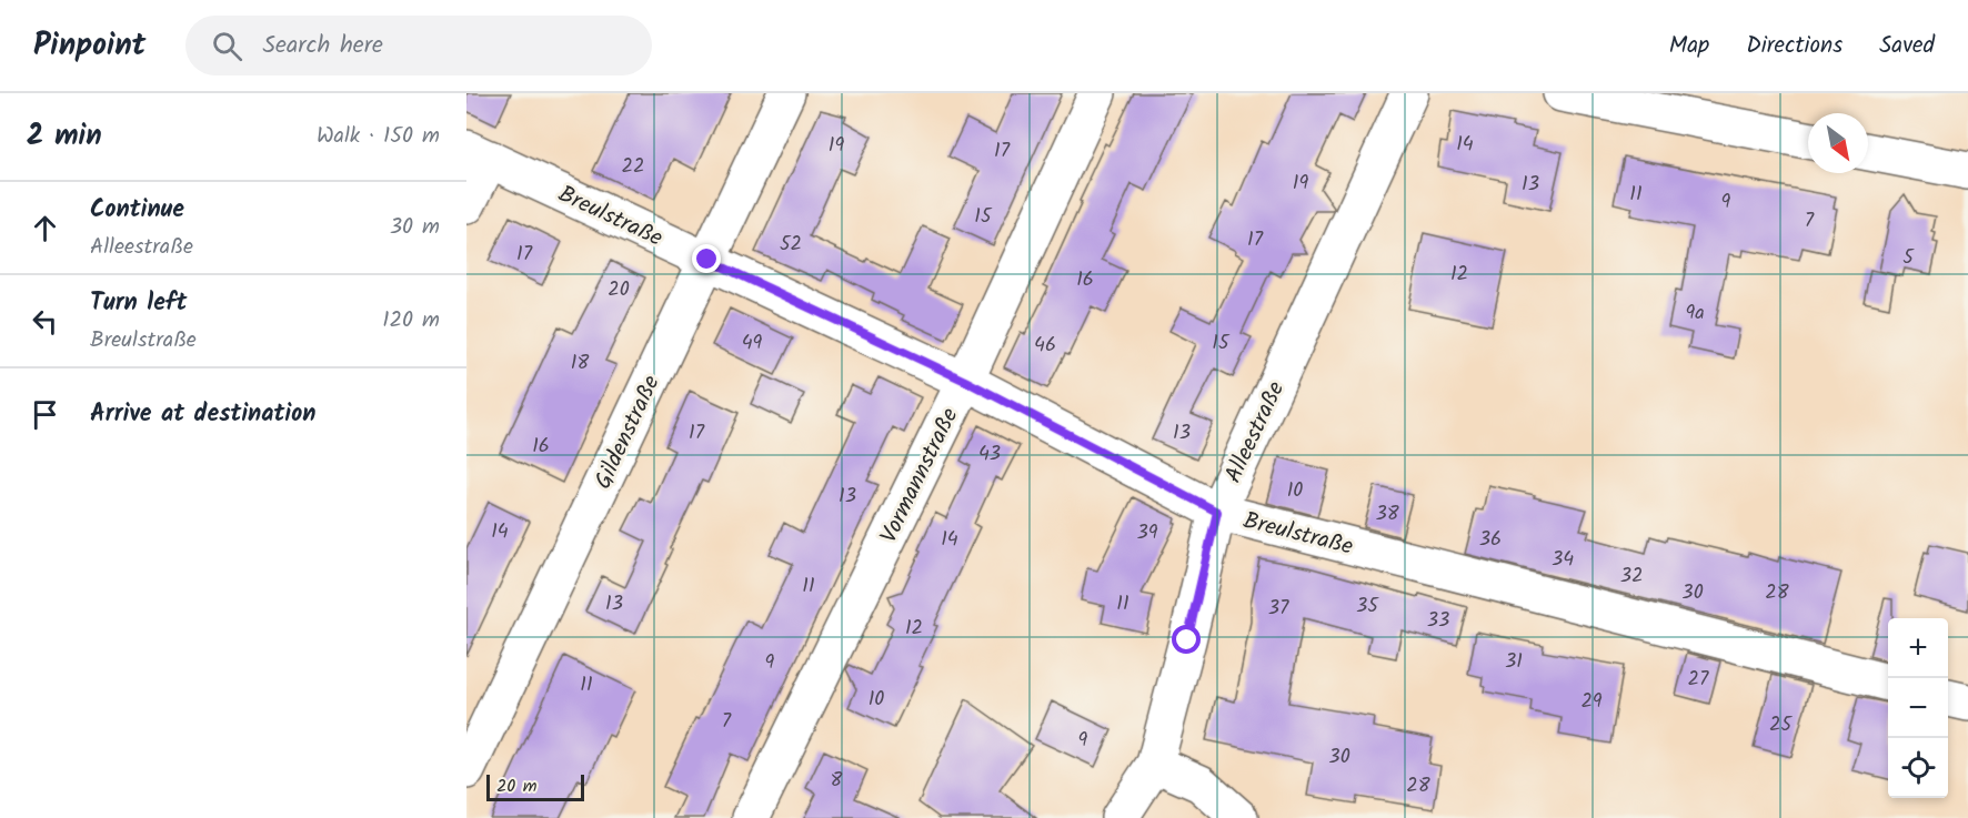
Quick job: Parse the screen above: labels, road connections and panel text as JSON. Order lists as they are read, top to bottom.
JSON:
{
  "streets": {
    "street": [
      "Breulstraße",
      "Gildenstraße",
      "Alleestraße",
      "Vormannstraße"
    ]
  },
  "crossings": [
    ["Breulstraße", "Gildenstraße"],
    ["Breulstraße", "Alleestraße"],
    ["Breulstraße", "Vormannstraße"]
  ],
  "house_numbers": [
    "14",
    "19",
    "17",
    "22",
    "19",
    "13",
    "11",
    "9",
    "15",
    "7",
    "17",
    "52",
    "17",
    "5",
    "12",
    "16",
    "20",
    "9a",
    "49",
    "15",
    "46",
    "18",
    "17",
    "13",
    "16",
    "43",
    "10",
    "13",
    "38",
    "14",
    "39",
    "14",
    "36",
    "34",
    "32",
    "11",
    "30",
    "28",
    "13",
    "11",
    "35",
    "37",
    "33",
    "12",
    "31",
    "9",
    "27",
    "11",
    "10",
    "29",
    "7",
    "25",
    "9",
    "30",
    "8",
    "28"
  ],
  "scale_bar": "20 m",
  "north": "bottom right",
  "page": {
    "header": "Pinpoint",
    "search": "Search here",
    "nav": ["Map", "Directions", "Saved"],
    "heading": ["2 min", "Walk · 150 m"],
    "list": [
      ["Continue", "Alleestraße", "30 m"],
      ["Turn left", "Breulstraße", "120 m"],
      "Arrive at destination"
    ],
    "map_buttons": ["+", "−"],
    "scale": "20 m"
  }
}
